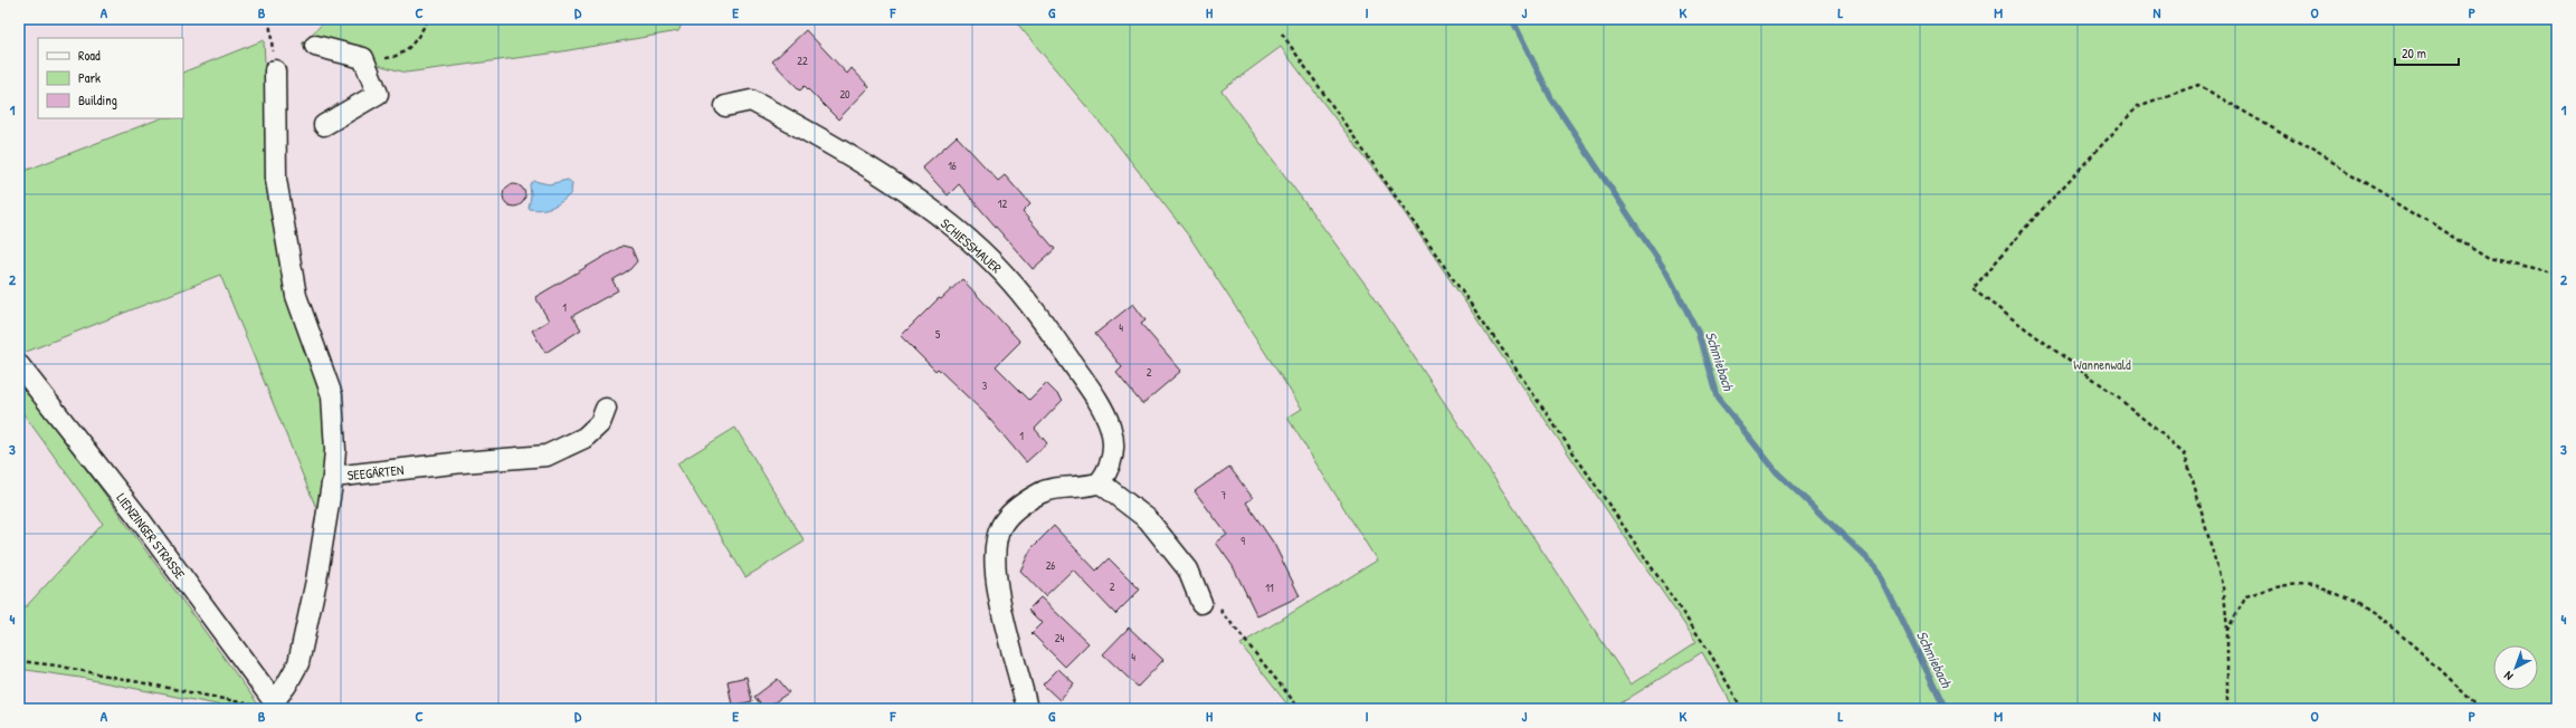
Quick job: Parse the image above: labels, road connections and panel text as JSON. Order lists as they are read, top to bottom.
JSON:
{
  "streets": {
    "street": ["SCHIESSMAUER", "SEEGÄRTEN", "LIENZINGER STRASSE"]
  },
  "crossings": [
    ["SEEGÄRTEN", "LIENZINGER STRASSE"]
  ],
  "water": ["Schmiebach"],
  "parks": ["Wannenwald"],
  "house_numbers": [
    "22",
    "20",
    "16",
    "12",
    "1",
    "4",
    "5",
    "2",
    "3",
    "1",
    "7",
    "9",
    "26",
    "2",
    "11",
    "24",
    "4"
  ],
  "legend": ["Road", "Park", "Building"],
  "scale_bar": "20 m",
  "north": "bottom left",
  "grid": {
    "columns": [
      "A",
      "B",
      "C",
      "D",
      "E",
      "F",
      "G",
      "H",
      "I",
      "J",
      "K",
      "L",
      "M",
      "N",
      "O",
      "P"
    ],
    "rows": [
      "1",
      "2",
      "3",
      "4"
    ]
  }
}
